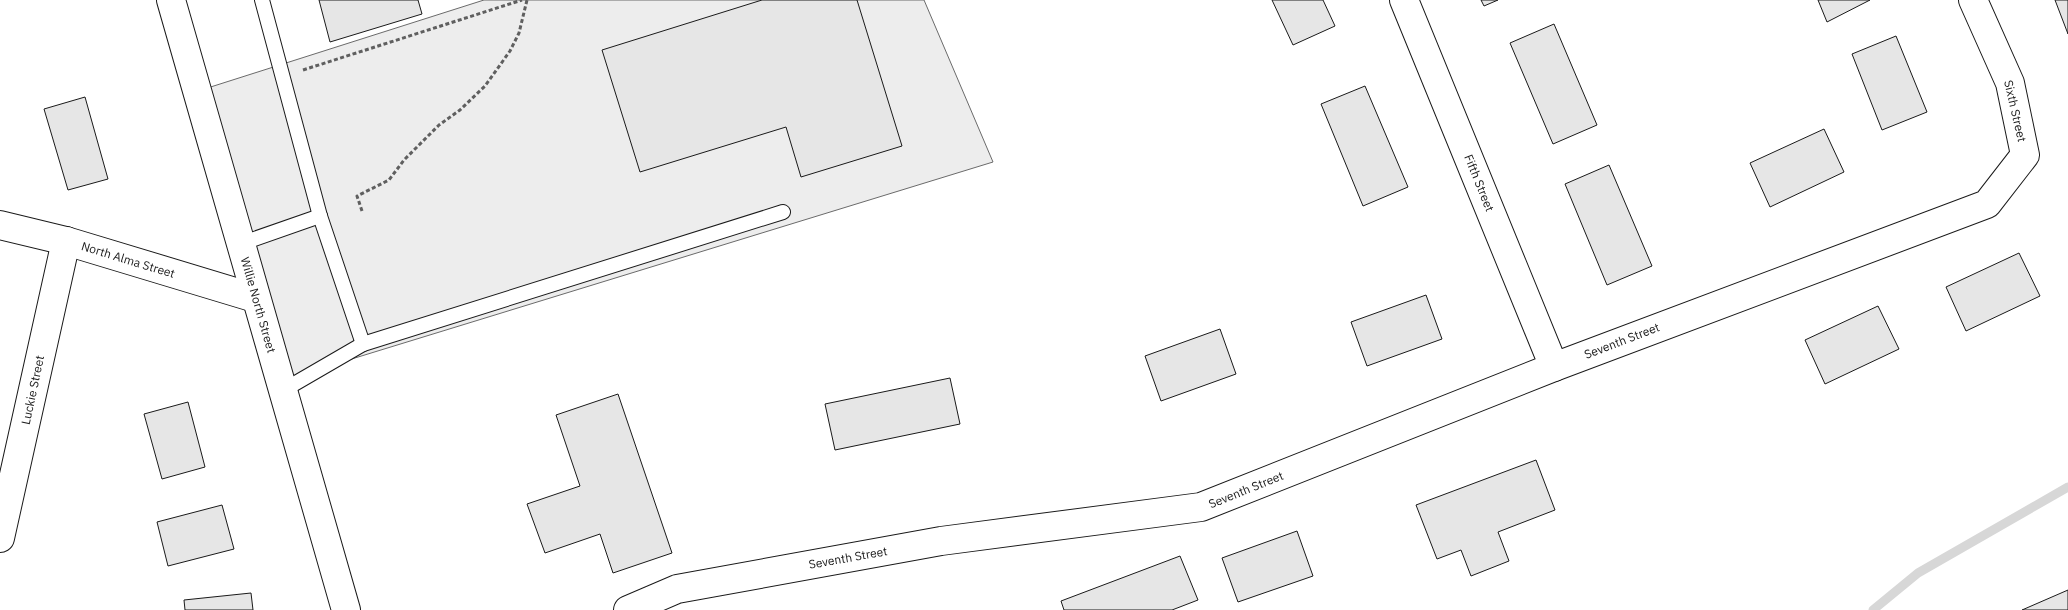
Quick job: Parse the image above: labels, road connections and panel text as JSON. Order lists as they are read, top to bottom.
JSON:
{
  "streets": {
    "street": [
      "Sixth Street",
      "Fifth Street",
      "North Alma Street",
      "Willie North Street",
      "Seventh Street",
      "Luckie Street"
    ]
  },
  "crossings": [
    ["Sixth Street", "Seventh Street"],
    ["Fifth Street", "Seventh Street"],
    ["North Alma Street", "Willie North Street"],
    ["North Alma Street", "Luckie Street"]
  ]
}
